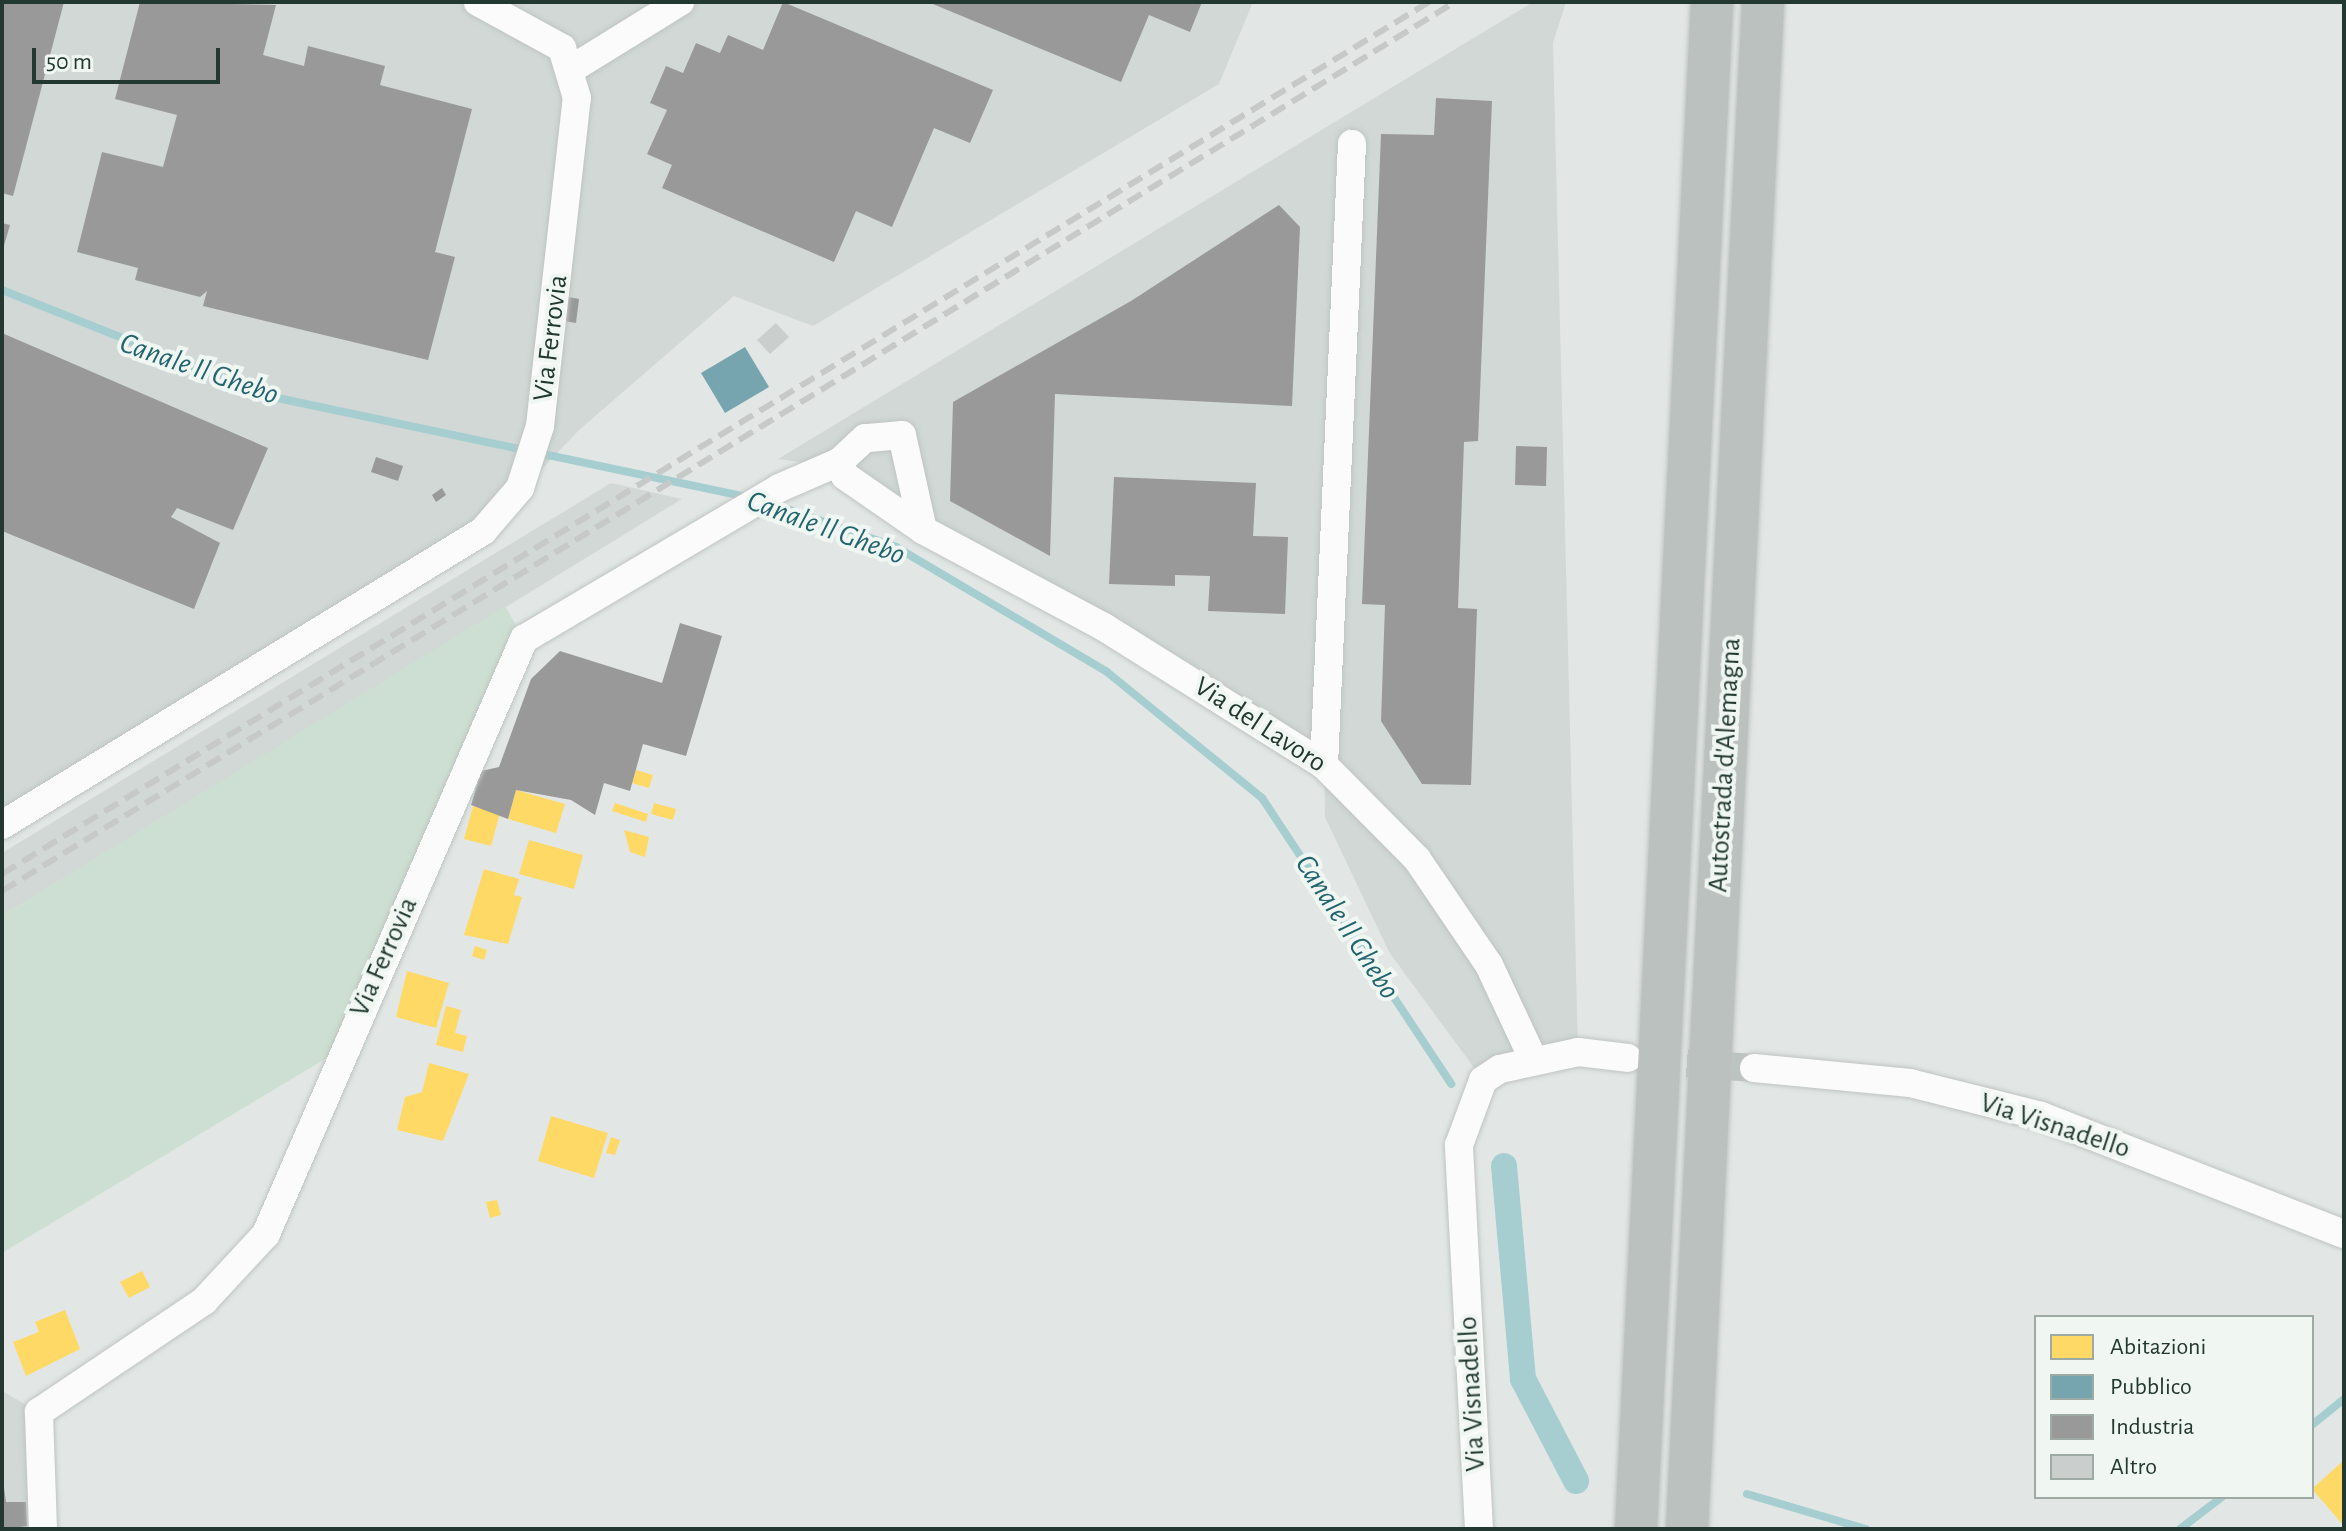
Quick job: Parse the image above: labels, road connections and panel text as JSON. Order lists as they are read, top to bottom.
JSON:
{
  "streets": {
    "highway": ["Autostrada d'Alemagna"],
    "street": ["Via Ferrovia", "Via del Lavoro", "Via Visnadello"]
  },
  "crossings": [
    ["Via Ferrovia", "Via del Lavoro"],
    ["Via del Lavoro", "Via Visnadello"]
  ],
  "water": ["Canale Il Ghebo"],
  "legend": [
    "Abitazioni",
    "Pubblico",
    "Industria",
    "Altro"
  ],
  "scale_bar": "50 m"
}
